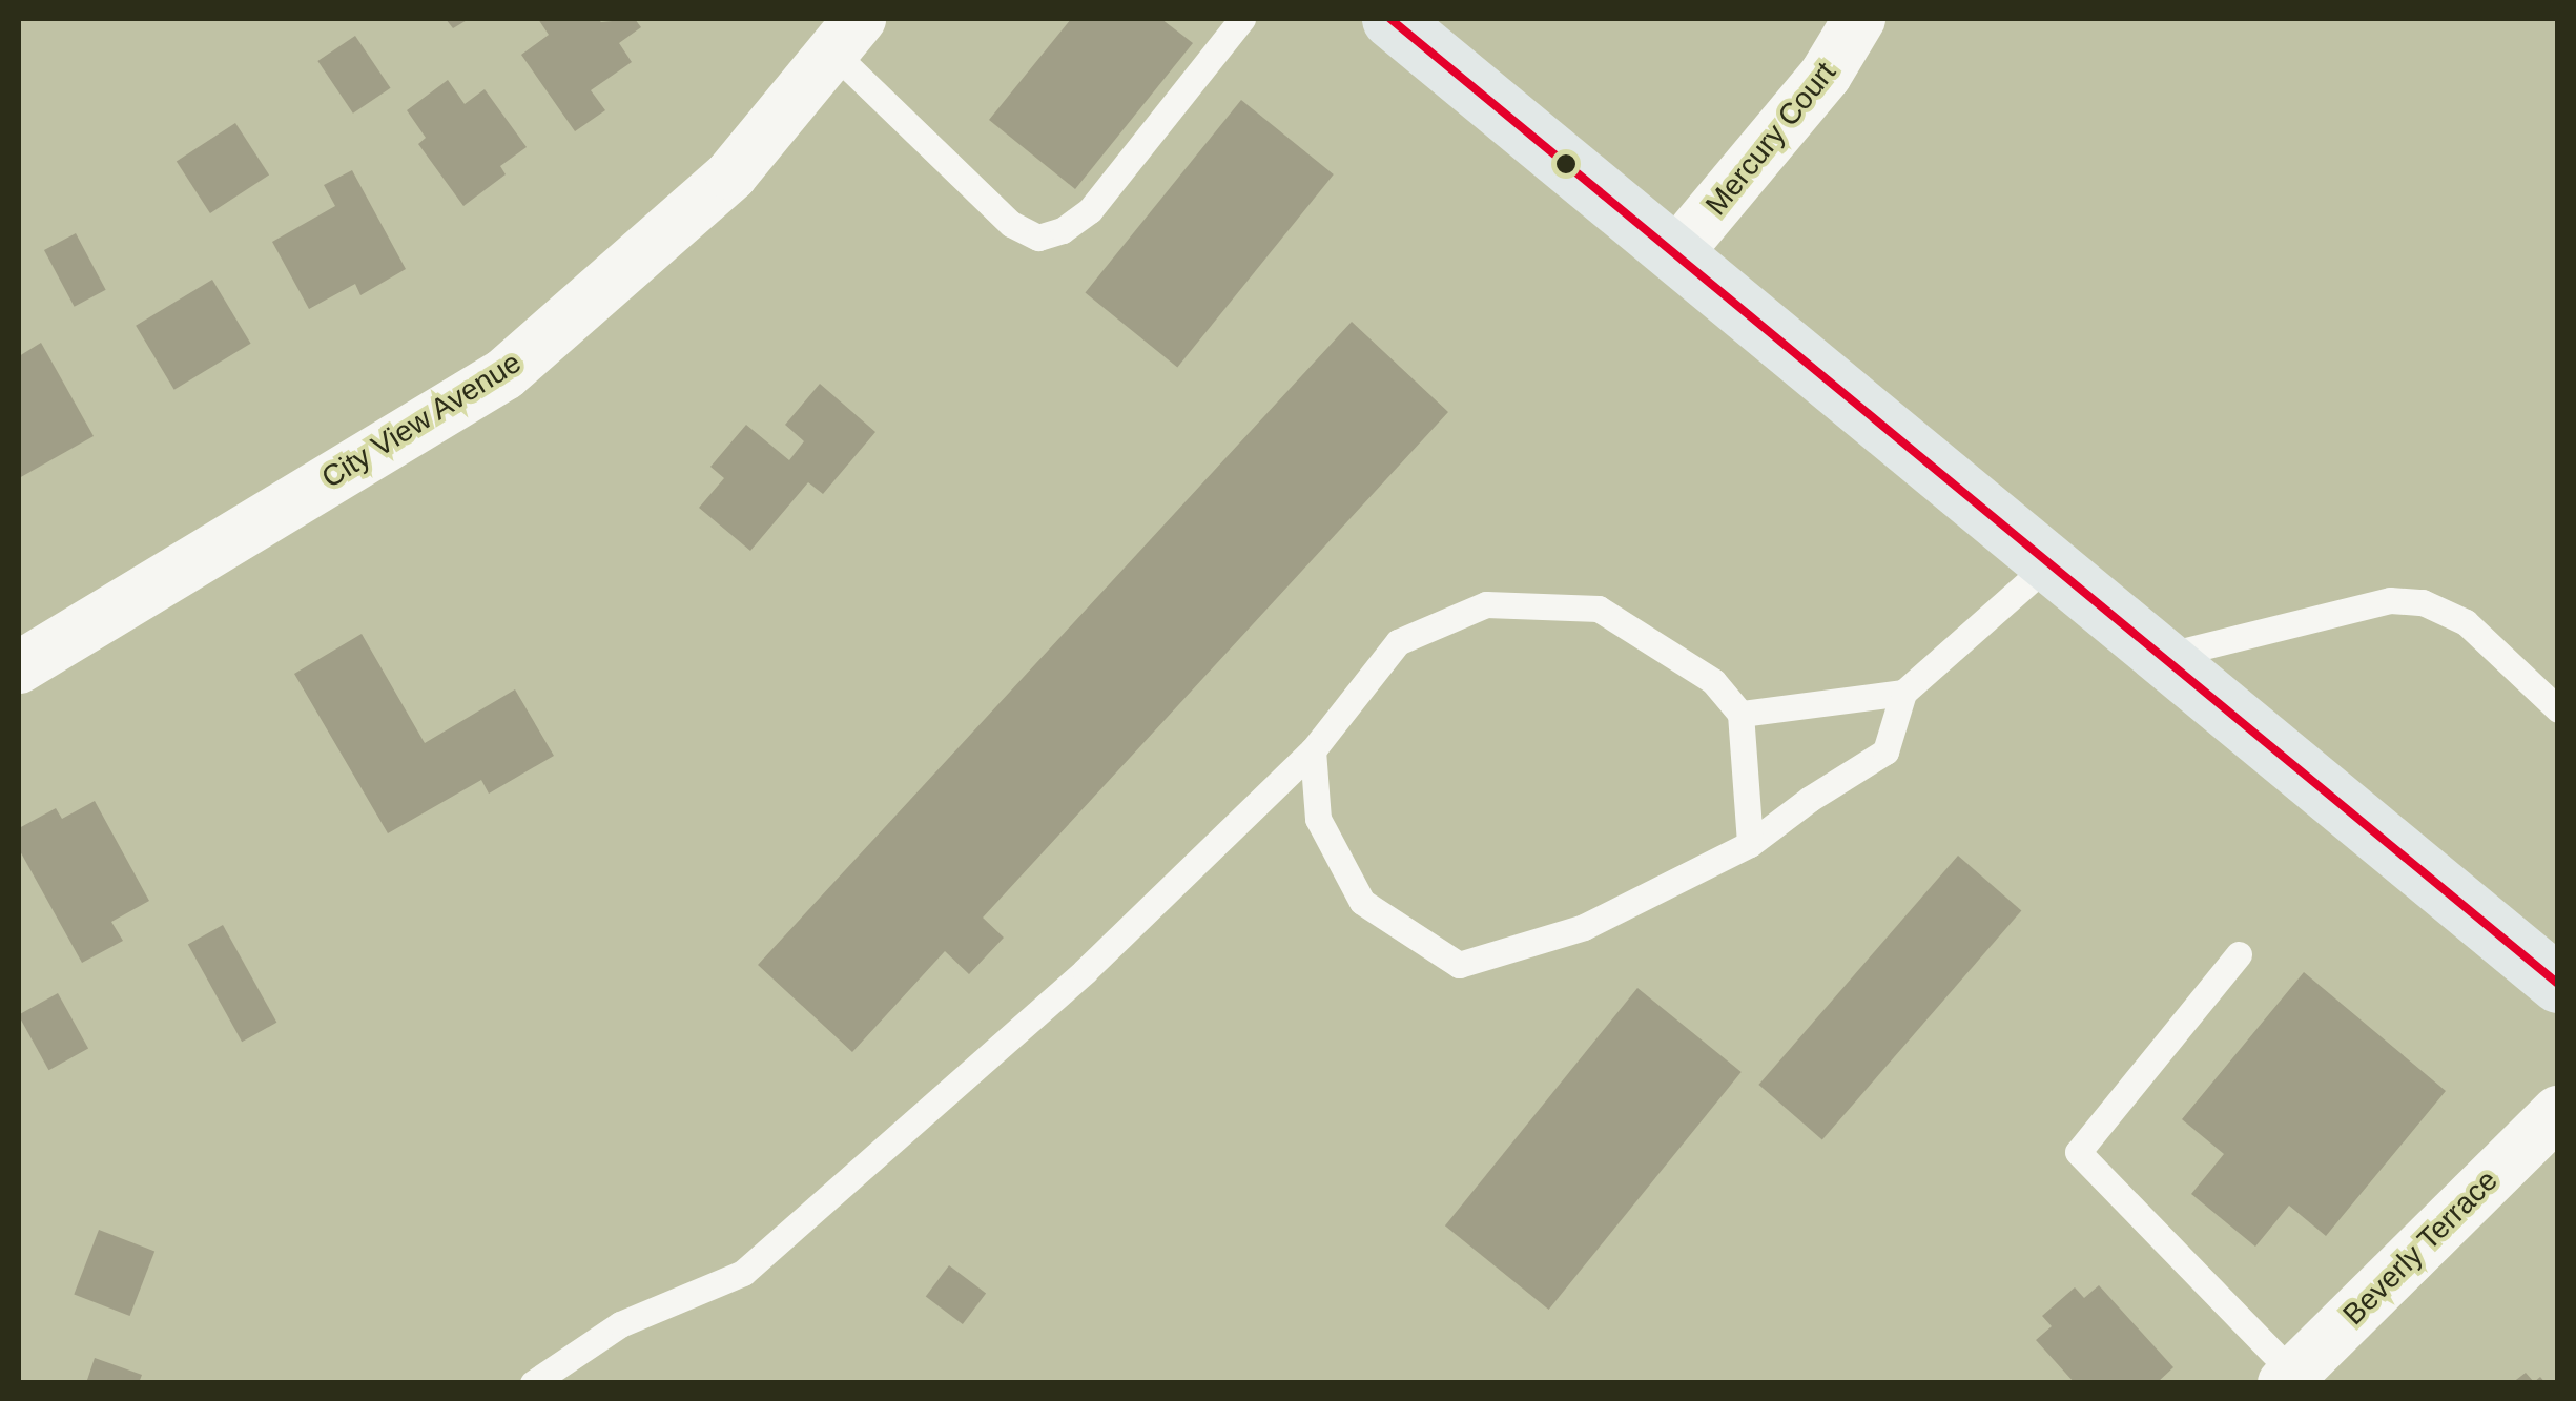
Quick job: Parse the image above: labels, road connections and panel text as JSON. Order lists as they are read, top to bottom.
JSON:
{
  "streets": {
    "street": ["Mercury Court", "City View Avenue", "Beverly Terrace"]
  }
}
